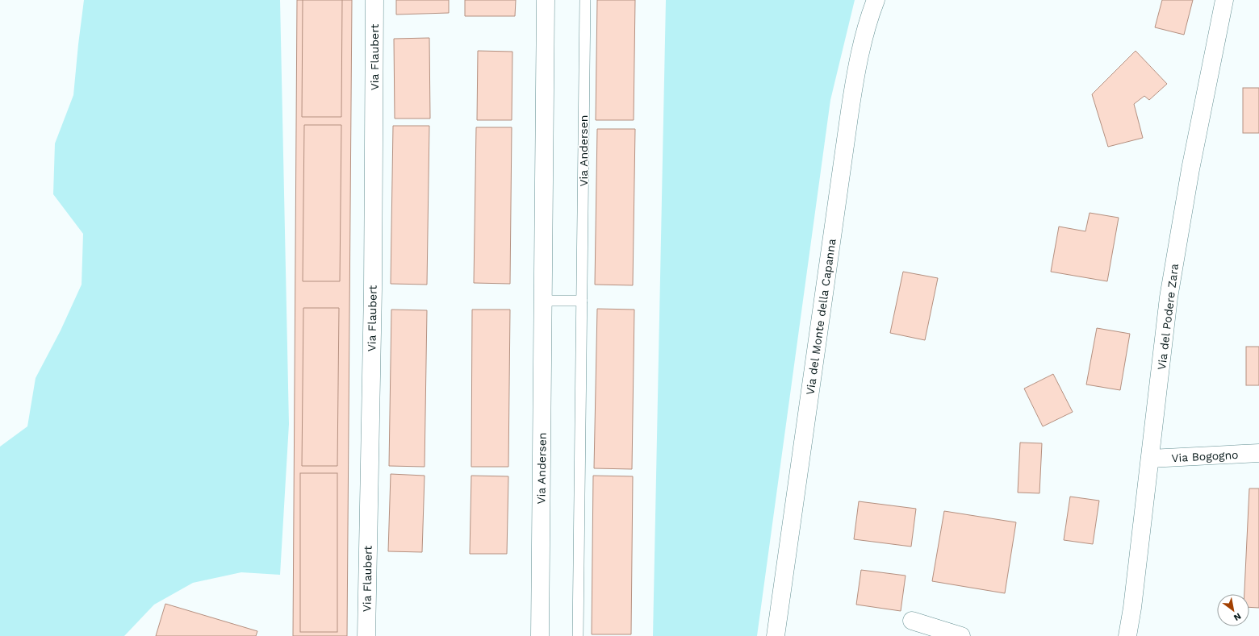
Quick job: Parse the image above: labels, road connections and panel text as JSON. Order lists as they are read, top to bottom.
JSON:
{
  "streets": {
    "street": [
      "Via Flaubert",
      "Via Andersen",
      "Via del Monte della Capanna",
      "Via del Podere Zara",
      "Via Bogogno"
    ]
  },
  "crossings": [
    ["Via del Podere Zara", "Via Bogogno"]
  ],
  "north": "bottom right"
}
